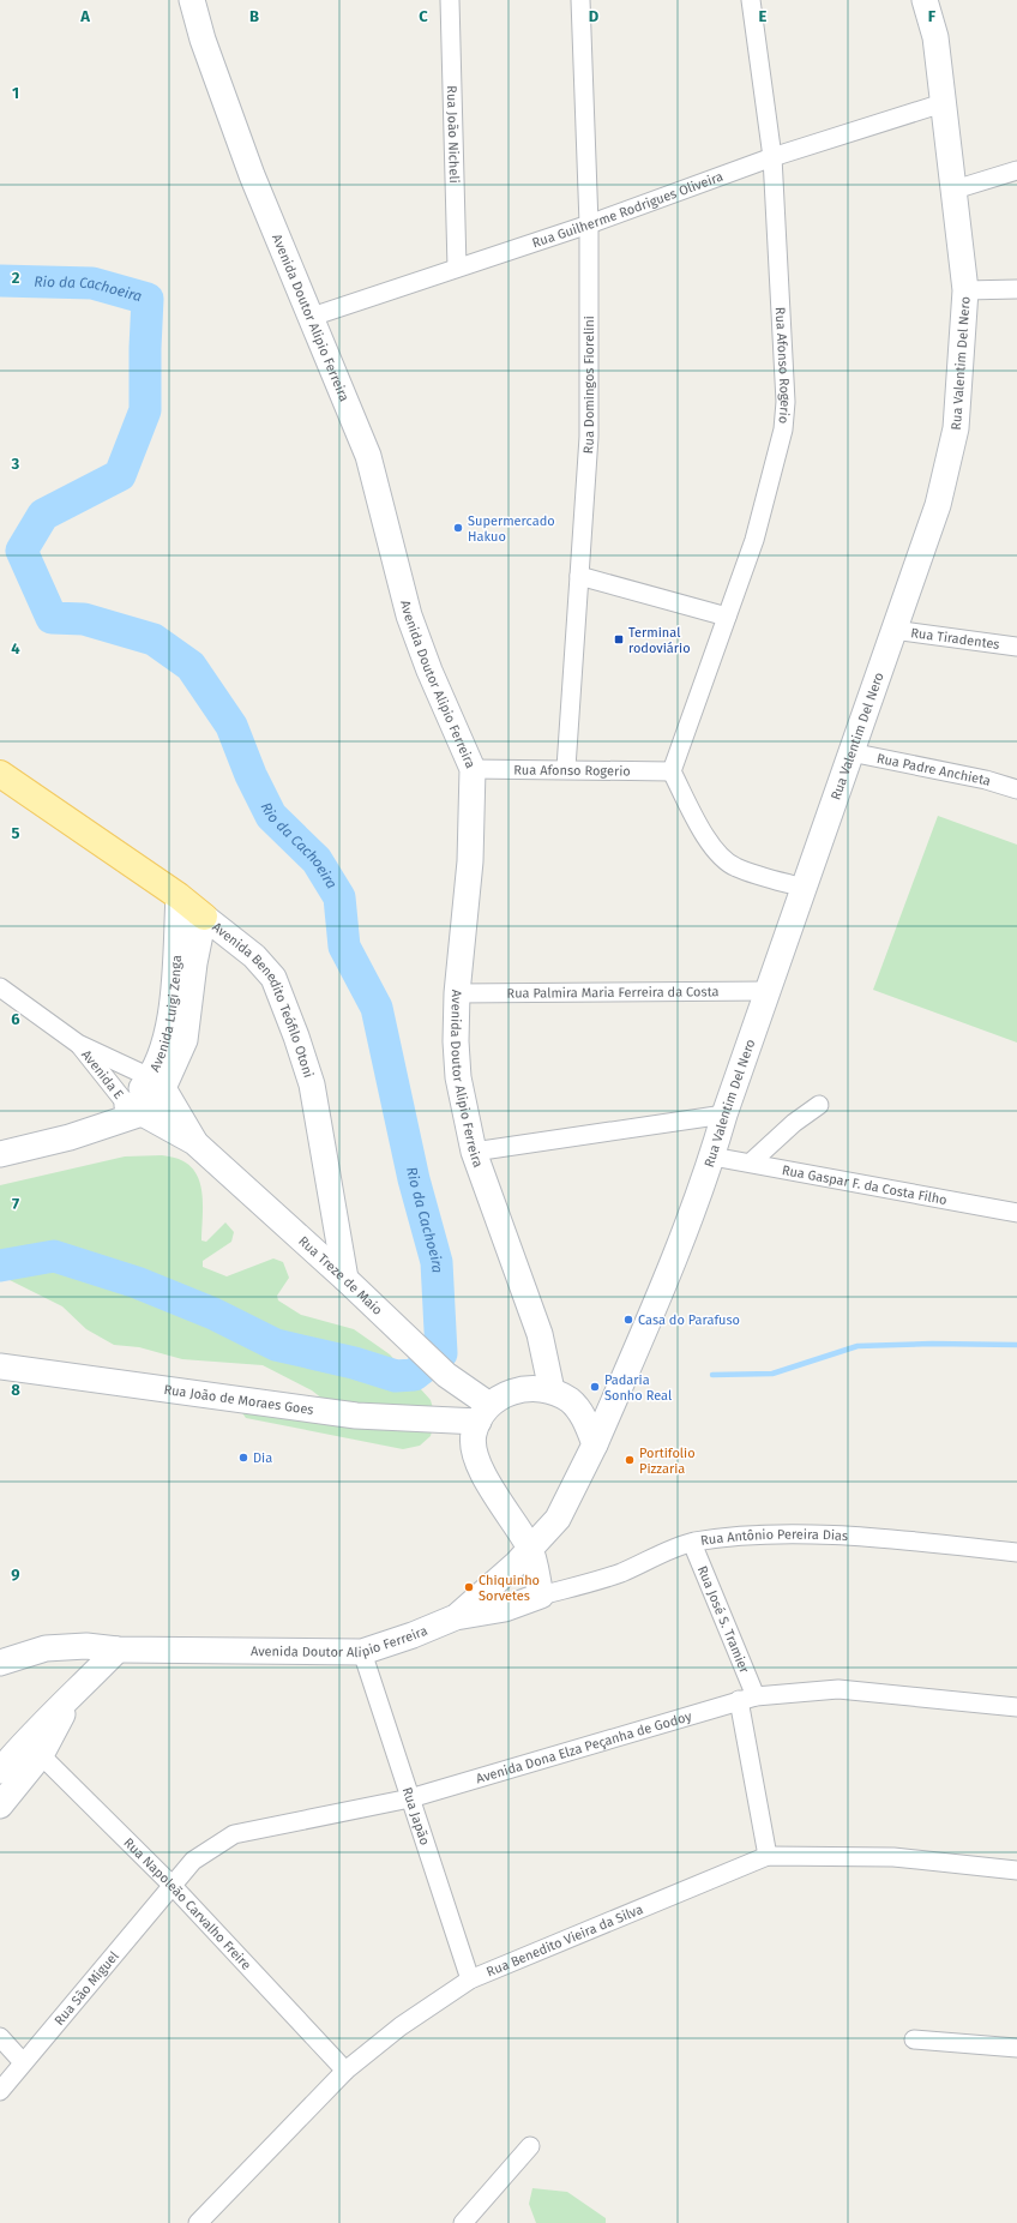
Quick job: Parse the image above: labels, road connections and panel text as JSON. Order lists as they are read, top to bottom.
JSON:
{
  "streets": {
    "main road": [
      "Avenida Doutor Alipio Ferreira",
      "Rua Valentim Del Nero",
      "Avenida Benedito Teófilo Otoni",
      "Avenida Luigi Zenga",
      "Rua Treze de Maio",
      "Rua João de Moraes Goes",
      "Rua Antônio Pereira Dias"
    ],
    "street": [
      "Rua João Nicheli",
      "Rua Guilherme Rodrigues Oliveira",
      "Rua Afonso Rogerio",
      "Rua Domingos Fiorelini",
      "Rua Tiradentes",
      "Rua Padre Anchieta",
      "Rua Palmira Maria Ferreira da Costa",
      "Avenida E",
      "Rua Gaspar F. da Costa Filho",
      "Rua José S. Tramier",
      "Avenida Dona Elza Peçanha de Godoy",
      "Rua Japão",
      "Rua Napoleão Carvalho Freire",
      "Rua Benedito Vieira da Silva",
      "Rua São Miguel"
    ]
  },
  "crossings": [
    ["Rua João Nicheli", "Rua Guilherme Rodrigues Oliveira"],
    ["Rua Guilherme Rodrigues Oliveira", "Avenida Doutor Alipio Ferreira"],
    ["Rua Guilherme Rodrigues Oliveira", "Rua Valentim Del Nero"],
    ["Rua Guilherme Rodrigues Oliveira", "Rua Afonso Rogerio"],
    ["Rua Guilherme Rodrigues Oliveira", "Rua Domingos Fiorelini"],
    ["Avenida Doutor Alipio Ferreira", "Rua Valentim Del Nero"],
    ["Avenida Doutor Alipio Ferreira", "Rua Afonso Rogerio"],
    ["Avenida Doutor Alipio Ferreira", "Rua Palmira Maria Ferreira da Costa"],
    ["Avenida Doutor Alipio Ferreira", "Rua Antônio Pereira Dias"],
    ["Avenida Doutor Alipio Ferreira", "Rua Japão"],
    ["Rua Valentim Del Nero", "Rua Tiradentes"],
    ["Rua Valentim Del Nero", "Rua Padre Anchieta"],
    ["Rua Valentim Del Nero", "Rua Palmira Maria Ferreira da Costa"],
    ["Rua Valentim Del Nero", "Rua Gaspar F. da Costa Filho"],
    ["Rua Afonso Rogerio", "Rua Domingos Fiorelini"],
    ["Avenida Benedito Teófilo Otoni", "Avenida Luigi Zenga"],
    ["Avenida Benedito Teófilo Otoni", "Rua Treze de Maio"],
    ["Avenida Luigi Zenga", "Avenida E"],
    ["Avenida Luigi Zenga", "Rua Treze de Maio"],
    ["Avenida E", "Rua Treze de Maio"],
    ["Rua Treze de Maio", "Rua João de Moraes Goes"],
    ["Rua Antônio Pereira Dias", "Rua José S. Tramier"],
    ["Rua José S. Tramier", "Avenida Dona Elza Peçanha de Godoy"],
    ["Rua José S. Tramier", "Rua Benedito Vieira da Silva"],
    ["Avenida Dona Elza Peçanha de Godoy", "Rua Japão"],
    ["Avenida Dona Elza Peçanha de Godoy", "Rua Napoleão Carvalho Freire"],
    ["Avenida Dona Elza Peçanha de Godoy", "Rua São Miguel"],
    ["Rua Japão", "Rua Benedito Vieira da Silva"],
    ["Rua Napoleão Carvalho Freire", "Rua Benedito Vieira da Silva"],
    ["Rua Napoleão Carvalho Freire", "Rua São Miguel"]
  ],
  "water": ["Rio da Cachoeira"],
  "places": {
    "other": [
      "Supermercado Hakuo",
      "Casa do Parafuso",
      "Padaria Sonho Real",
      "Dia",
      "Portifolio Pizzaria",
      "Chiquinho Sorvetes"
    ],
    "transit": ["Terminal rodoviário"]
  },
  "grid": {
    "columns": [
      "A",
      "B",
      "C",
      "D",
      "E",
      "F"
    ],
    "rows": [
      "1",
      "2",
      "3",
      "4",
      "5",
      "6",
      "7",
      "8",
      "9"
    ]
  }
}
